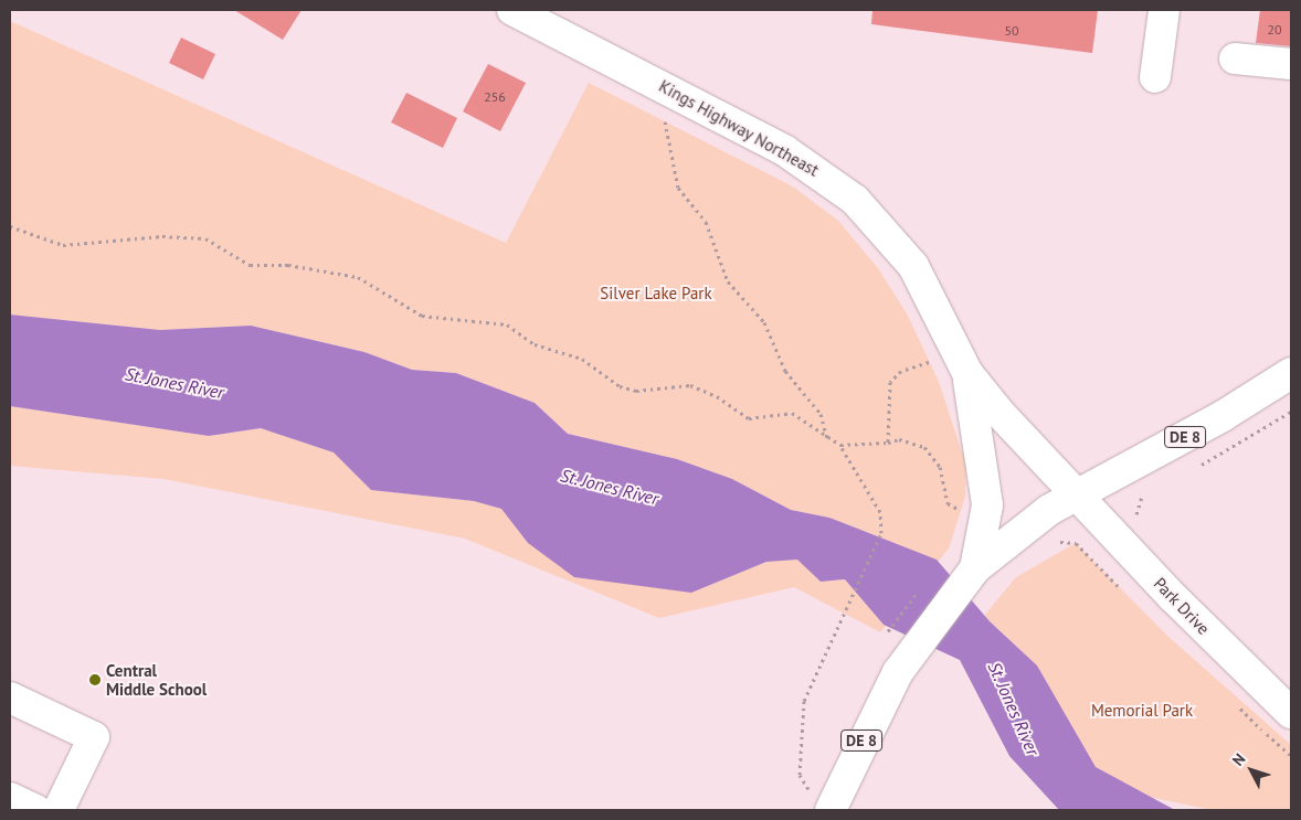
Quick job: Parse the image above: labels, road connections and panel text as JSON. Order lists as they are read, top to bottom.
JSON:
{
  "streets": {
    "main road": ["Kings Highway Northeast", "DE 8", "Park Drive"]
  },
  "crossings": [
    ["Kings Highway Northeast", "DE 8"],
    ["Kings Highway Northeast", "Park Drive"],
    ["DE 8", "Park Drive"]
  ],
  "water": ["St. Jones River"],
  "parks": ["Silver Lake Park", "Memorial Park"],
  "places": ["Central Middle School"],
  "house_numbers": ["20", "50", "256"],
  "north": "top left"
}
